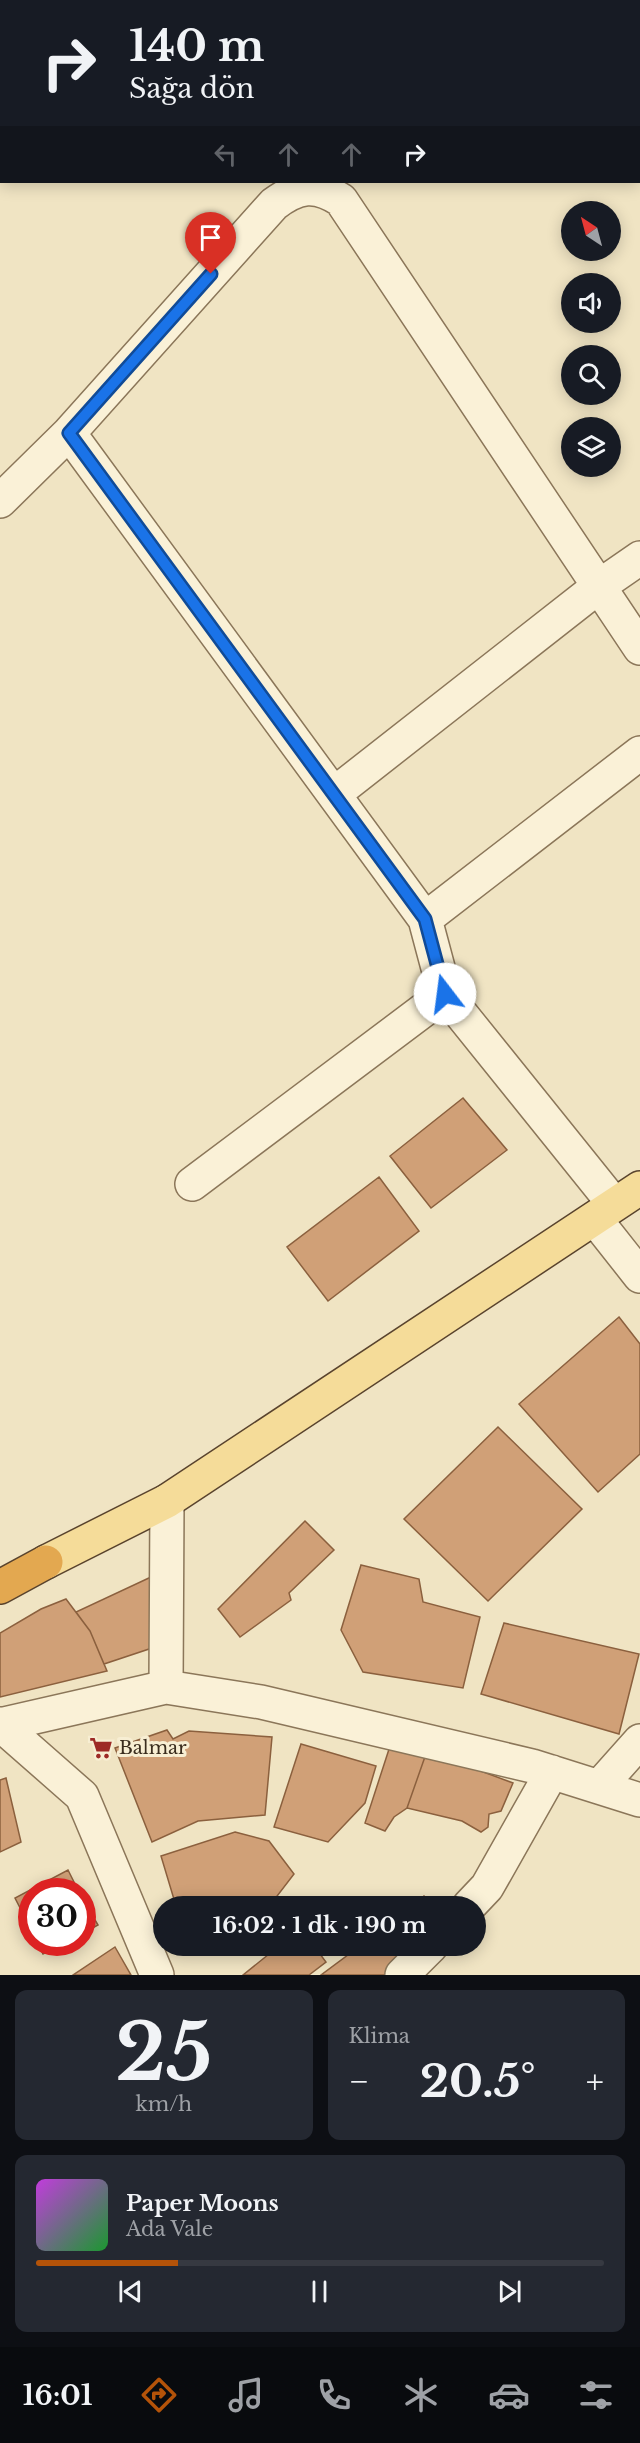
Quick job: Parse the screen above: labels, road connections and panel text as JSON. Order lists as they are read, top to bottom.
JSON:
{
  "places": {
    "supermarket": ["Balmar"]
  },
  "north": "top left",
  "page": {
    "turn": ["140 m", "Sağa dön"],
    "limit": "30",
    "trip": "16:02 · 1 dk · 190 m",
    "tile": [
      ["25", "km/h"],
      "Klima"
    ],
    "heat": ["−", "20.5°", "+"],
    "song": ["Paper Moons", "Ada Vale"],
    "tabs": "16:01"
  }
}
